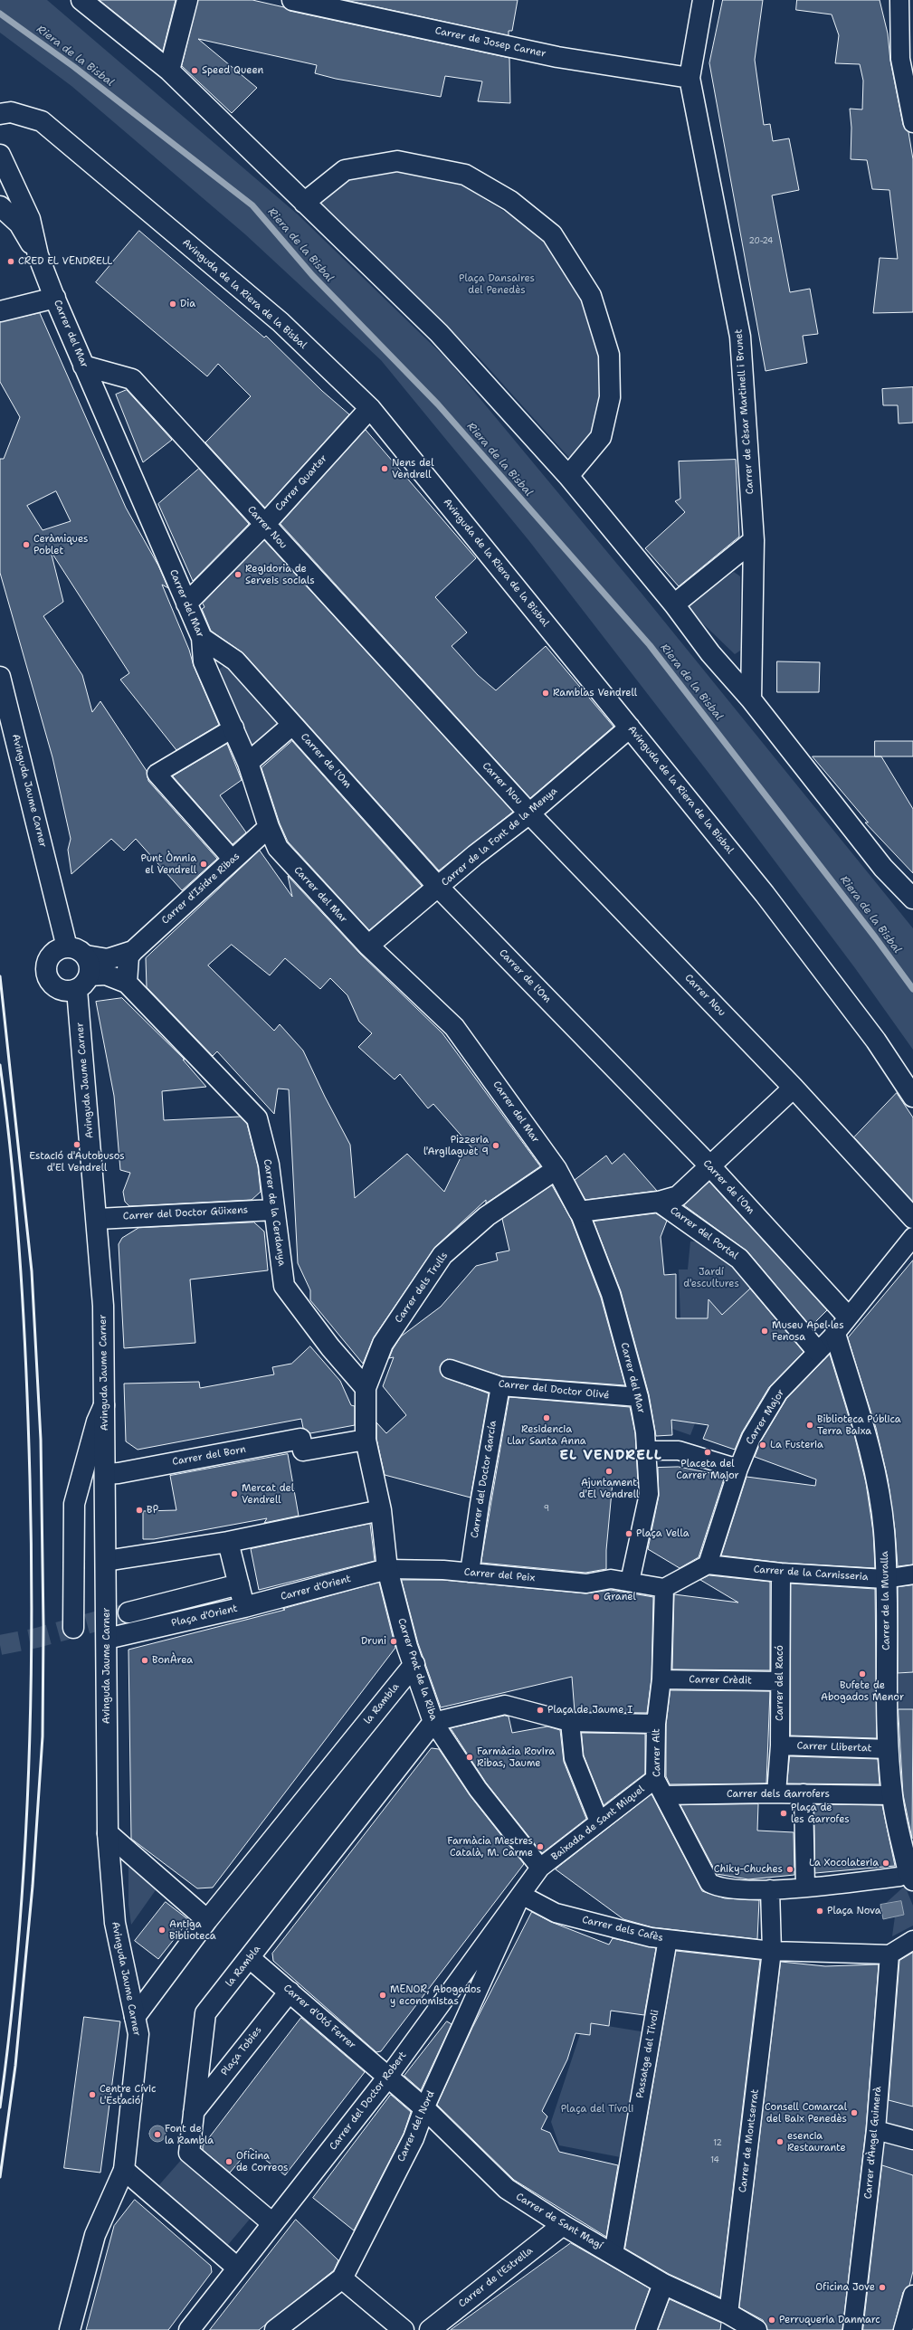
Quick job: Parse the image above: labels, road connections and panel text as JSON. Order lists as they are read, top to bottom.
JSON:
{
  "streets": {
    "street": [
      "Carrer de Josep Carner",
      "Avinguda de la Riera de la Bisbal",
      "Carrer del Mar",
      "Carrer de Cèsar Martinell i Brunet",
      "Carrer Quarter",
      "Carrer Nou",
      "Carrer de l'Om",
      "Avinguda Jaume Carner",
      "Carrer de la Font de la Menya",
      "Carrer d'Isidre Ribas",
      "Carrer de la Cerdanya",
      "Carrer del Doctor Güixens",
      "Carrer del Portal",
      "Carrer dels Trulls",
      "Carrer del Doctor Olivé",
      "Carrer Major",
      "Carrer del Born",
      "Carrer del Doctor García",
      "Carrer de la Carnisseria",
      "Carrer del Peix",
      "Carrer d'Orient",
      "Carrer de la Muralla",
      "Plaça d'Orient",
      "Carrer Prat de la Riba",
      "Carrer Crèdit",
      "Carrer del Racó",
      "la Rambla",
      "Carrer Llibertat",
      "Carrer Alt",
      "Carrer dels Garrofers",
      "Baixada de Sant Miquel",
      "Carrer dels Cafès",
      "Carrer d'Otó Ferrer",
      "Plaça Tobies",
      "Passatge del Tívoli",
      "Carrer del Doctor Robert",
      "Carrer del Nord",
      "Carrer de Montserrat",
      "Carrer d'Àngel Guimerà",
      "Carrer de Sant Magí",
      "Carrer de l'Estrella"
    ]
  },
  "crossings": [
    ["Carrer de Josep Carner", "Carrer de Cèsar Martinell i Brunet"],
    ["Avinguda de la Riera de la Bisbal", "Carrer Quarter"],
    ["Avinguda de la Riera de la Bisbal", "Carrer de la Font de la Menya"],
    ["Carrer del Mar", "Carrer Quarter"],
    ["Carrer del Mar", "Carrer Nou"],
    ["Carrer del Mar", "Carrer de l'Om"],
    ["Carrer del Mar", "Carrer de la Font de la Menya"],
    ["Carrer del Mar", "Carrer d'Isidre Ribas"],
    ["Carrer del Mar", "Carrer dels Trulls"],
    ["Carrer del Mar", "Carrer del Doctor Olivé"],
    ["Carrer del Mar", "Carrer del Peix"],
    ["Carrer Quarter", "Carrer Nou"],
    ["Carrer Nou", "Carrer de la Font de la Menya"],
    ["Carrer de l'Om", "Carrer de la Font de la Menya"],
    ["Carrer de l'Om", "Carrer Major"],
    ["Avinguda Jaume Carner", "Carrer d'Isidre Ribas"],
    ["Avinguda Jaume Carner", "Carrer de la Cerdanya"],
    ["Avinguda Jaume Carner", "Carrer del Doctor Güixens"],
    ["Avinguda Jaume Carner", "Carrer del Born"],
    ["Avinguda Jaume Carner", "Plaça d'Orient"],
    ["Avinguda Jaume Carner", "la Rambla"],
    ["Carrer d'Isidre Ribas", "Carrer de la Cerdanya"],
    ["Carrer de la Cerdanya", "Carrer del Doctor Güixens"],
    ["Carrer de la Cerdanya", "Carrer dels Trulls"],
    ["Carrer del Portal", "Carrer Major"],
    ["Carrer del Doctor Olivé", "Carrer del Doctor García"],
    ["Carrer Major", "Carrer de la Carnisseria"],
    ["Carrer Major", "Carrer de la Muralla"],
    ["Carrer del Born", "Carrer Prat de la Riba"],
    ["Carrer del Doctor García", "Carrer del Peix"],
    ["Carrer de la Carnisseria", "Carrer de la Muralla"],
    ["Carrer de la Carnisseria", "Carrer del Racó"],
    ["Carrer del Peix", "Carrer d'Orient"],
    ["Carrer del Peix", "Carrer Prat de la Riba"],
    ["Carrer d'Orient", "Plaça d'Orient"],
    ["Carrer d'Orient", "Carrer Prat de la Riba"],
    ["Carrer de la Muralla", "Carrer Llibertat"],
    ["Carrer de la Muralla", "Carrer dels Garrofers"],
    ["Carrer Prat de la Riba", "la Rambla"],
    ["Carrer Prat de la Riba", "Baixada de Sant Miquel"],
    ["Carrer Prat de la Riba", "Carrer del Doctor Robert"],
    ["Carrer Crèdit", "Carrer del Racó"],
    ["Carrer Crèdit", "Carrer Alt"],
    ["Carrer del Racó", "Carrer Llibertat"],
    ["Carrer del Racó", "Carrer dels Garrofers"],
    ["la Rambla", "Carrer d'Otó Ferrer"],
    ["la Rambla", "Plaça Tobies"],
    ["la Rambla", "Carrer del Doctor Robert"],
    ["Carrer Alt", "Carrer dels Garrofers"],
    ["Carrer Alt", "Baixada de Sant Miquel"],
    ["Baixada de Sant Miquel", "Carrer del Doctor Robert"],
    ["Carrer dels Cafès", "Passatge del Tívoli"],
    ["Carrer dels Cafès", "Carrer del Doctor Robert"],
    ["Carrer dels Cafès", "Carrer del Nord"],
    ["Carrer dels Cafès", "Carrer de Montserrat"],
    ["Carrer d'Otó Ferrer", "Plaça Tobies"],
    ["Carrer d'Otó Ferrer", "Carrer del Doctor Robert"],
    ["Carrer d'Otó Ferrer", "Carrer de Sant Magí"],
    ["Passatge del Tívoli", "Carrer de Sant Magí"],
    ["Carrer del Doctor Robert", "Carrer del Nord"],
    ["Carrer del Doctor Robert", "Carrer de Sant Magí"],
    ["Carrer del Nord", "Carrer de Sant Magí"],
    ["Carrer de Montserrat", "Carrer de Sant Magí"],
    ["Carrer de Sant Magí", "Carrer de l'Estrella"]
  ],
  "districts": ["EL VENDRELL"],
  "water": ["Riera de la Bisbal"],
  "parks": ["Plaça Dansaires del Penedès", "Jardí d'escultures", "Plaça del Tívoli"],
  "places": [
    "Speed Queen",
    "CRED EL VENDRELL",
    "Dia",
    "Nens del Vendrell",
    "Ceràmiques Poblet",
    "Regidoria de Serveis socials",
    "Ramblas Vendrell",
    "Punt Òmnia el Vendrell",
    "Estació d'Autobusos d'El Vendrell",
    "Pizzeria l'Argilaguet 9",
    "Museu Apel·les Fenosa",
    "Residencia Llar Santa Anna",
    "Biblioteca Pública Terra Baixa",
    "La Fusteria",
    "Placeta del Carrer Major",
    "Ajuntament d'El Vendrell",
    "Mercat del Vendrell",
    "BP",
    "Plaça Vella",
    "Granel",
    "Druni",
    "BonÀrea",
    "Bufete de Abogados Menor",
    "Plaça de Jaume I",
    "Farmàcia Rovira Ribas, Jaume",
    "Plaça de les Garrofes",
    "Farmàcia Mestres Català, M. Carme",
    "La Xocolateria",
    "Chiky-Chuches",
    "Plaça Nova",
    "Antiga Biblioteca",
    "MENOR, Abogados y economistas",
    "Centre Cívic L'Estació",
    "Consell Comarcal del Baix Penedès",
    "Font de la Rambla",
    "esencia Restaurante",
    "Oficina de Correos",
    "Oficina Jove",
    "Perruqueria Danmarc"
  ],
  "house_numbers": [
    "20-24",
    "9",
    "12",
    "14"
  ]
}
